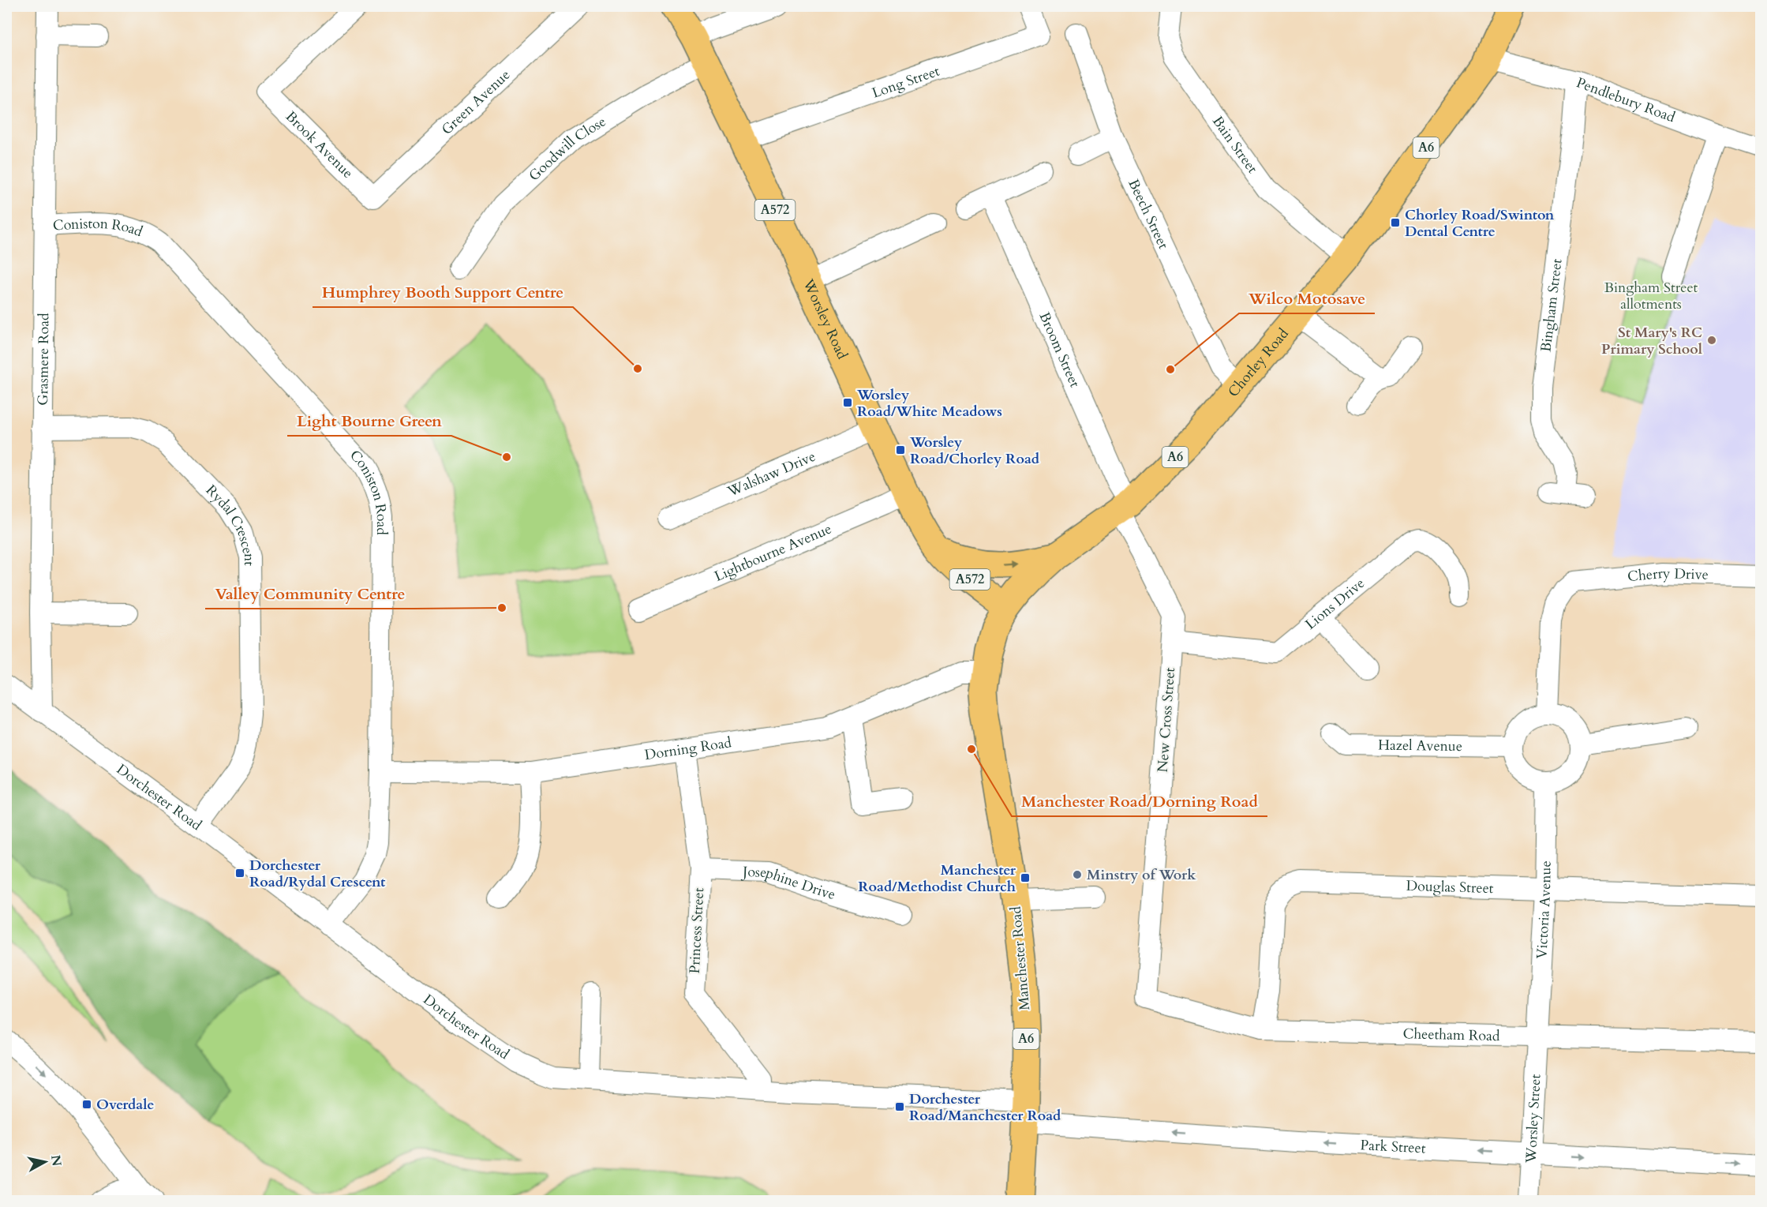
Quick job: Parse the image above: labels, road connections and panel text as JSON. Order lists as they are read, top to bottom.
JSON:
{
  "streets": {
    "main road": [
      "A6",
      "A572",
      "Worsley Road",
      "Chorley Road",
      "Manchester Road"
    ],
    "street": [
      "Long Street",
      "Pendlebury Road",
      "Green Avenue",
      "Brook Avenue",
      "Bain Street",
      "Goodwill Close",
      "Beech Street",
      "Coniston Road",
      "Bingham Street",
      "Broom Street",
      "Grasmere Road",
      "Walshaw Drive",
      "Rydal Crescent",
      "Lightbourne Avenue",
      "Cherry Drive",
      "Lions Drive",
      "New Cross Street",
      "Hazel Avenue",
      "Dorning Road",
      "Dorchester Road",
      "Josephine Drive",
      "Douglas Street",
      "Victoria Avenue",
      "Princess Street",
      "Cheetham Road",
      "Worsley Street",
      "Park Street"
    ]
  },
  "crossings": [
    ["Long Street", "Worsley Road"],
    ["Pendlebury Road", "Bingham Street"],
    ["Pendlebury Road", "Chorley Road"],
    ["Green Avenue", "Brook Avenue"],
    ["Bain Street", "Chorley Road"],
    ["Goodwill Close", "Worsley Road"],
    ["Beech Street", "Chorley Road"],
    ["Coniston Road", "Grasmere Road"],
    ["Coniston Road", "Dorning Road"],
    ["Coniston Road", "Dorchester Road"],
    ["Worsley Road", "Chorley Road"],
    ["Worsley Road", "Walshaw Drive"],
    ["Worsley Road", "Lightbourne Avenue"],
    ["Worsley Road", "Manchester Road"],
    ["Broom Street", "Chorley Road"],
    ["Broom Street", "New Cross Street"],
    ["Grasmere Road", "Rydal Crescent"],
    ["Grasmere Road", "Dorchester Road"],
    ["Chorley Road", "New Cross Street"],
    ["Chorley Road", "Manchester Road"],
    ["Rydal Crescent", "Dorchester Road"],
    ["Cherry Drive", "Hazel Avenue"],
    ["Cherry Drive", "Victoria Avenue"],
    ["Lions Drive", "New Cross Street"],
    ["New Cross Street", "Cheetham Road"],
    ["Hazel Avenue", "Victoria Avenue"],
    ["Dorning Road", "Princess Street"],
    ["Dorning Road", "Manchester Road"],
    ["Dorchester Road", "Princess Street"],
    ["Dorchester Road", "Manchester Road"],
    ["Dorchester Road", "Park Street"],
    ["Josephine Drive", "Princess Street"],
    ["Douglas Street", "Victoria Avenue"],
    ["Douglas Street", "Cheetham Road"],
    ["Victoria Avenue", "Cheetham Road"],
    ["Victoria Avenue", "Worsley Street"],
    ["Manchester Road", "Park Street"],
    ["Cheetham Road", "Worsley Street"],
    ["Worsley Street", "Park Street"]
  ],
  "parks": ["Bingham Street allotments"],
  "places": {
    "transit": [
      "Chorley Road/Swinton Dental Centre",
      "Worsley Road/White Meadows",
      "Worsley Road/Chorley Road",
      "Dorchester Road/Rydal Crescent",
      "Manchester Road/Methodist Church",
      "Overdale",
      "Dorchester Road/Manchester Road"
    ],
    "other": [
      "St Mary's RC Primary School",
      "Humphrey Booth Support Centre",
      "Wilco Motosave",
      "Light Bourne Green",
      "Valley Community Centre",
      "Manchester Road/Dorning Road",
      "Minstry of Work"
    ]
  },
  "north": "right"
}
